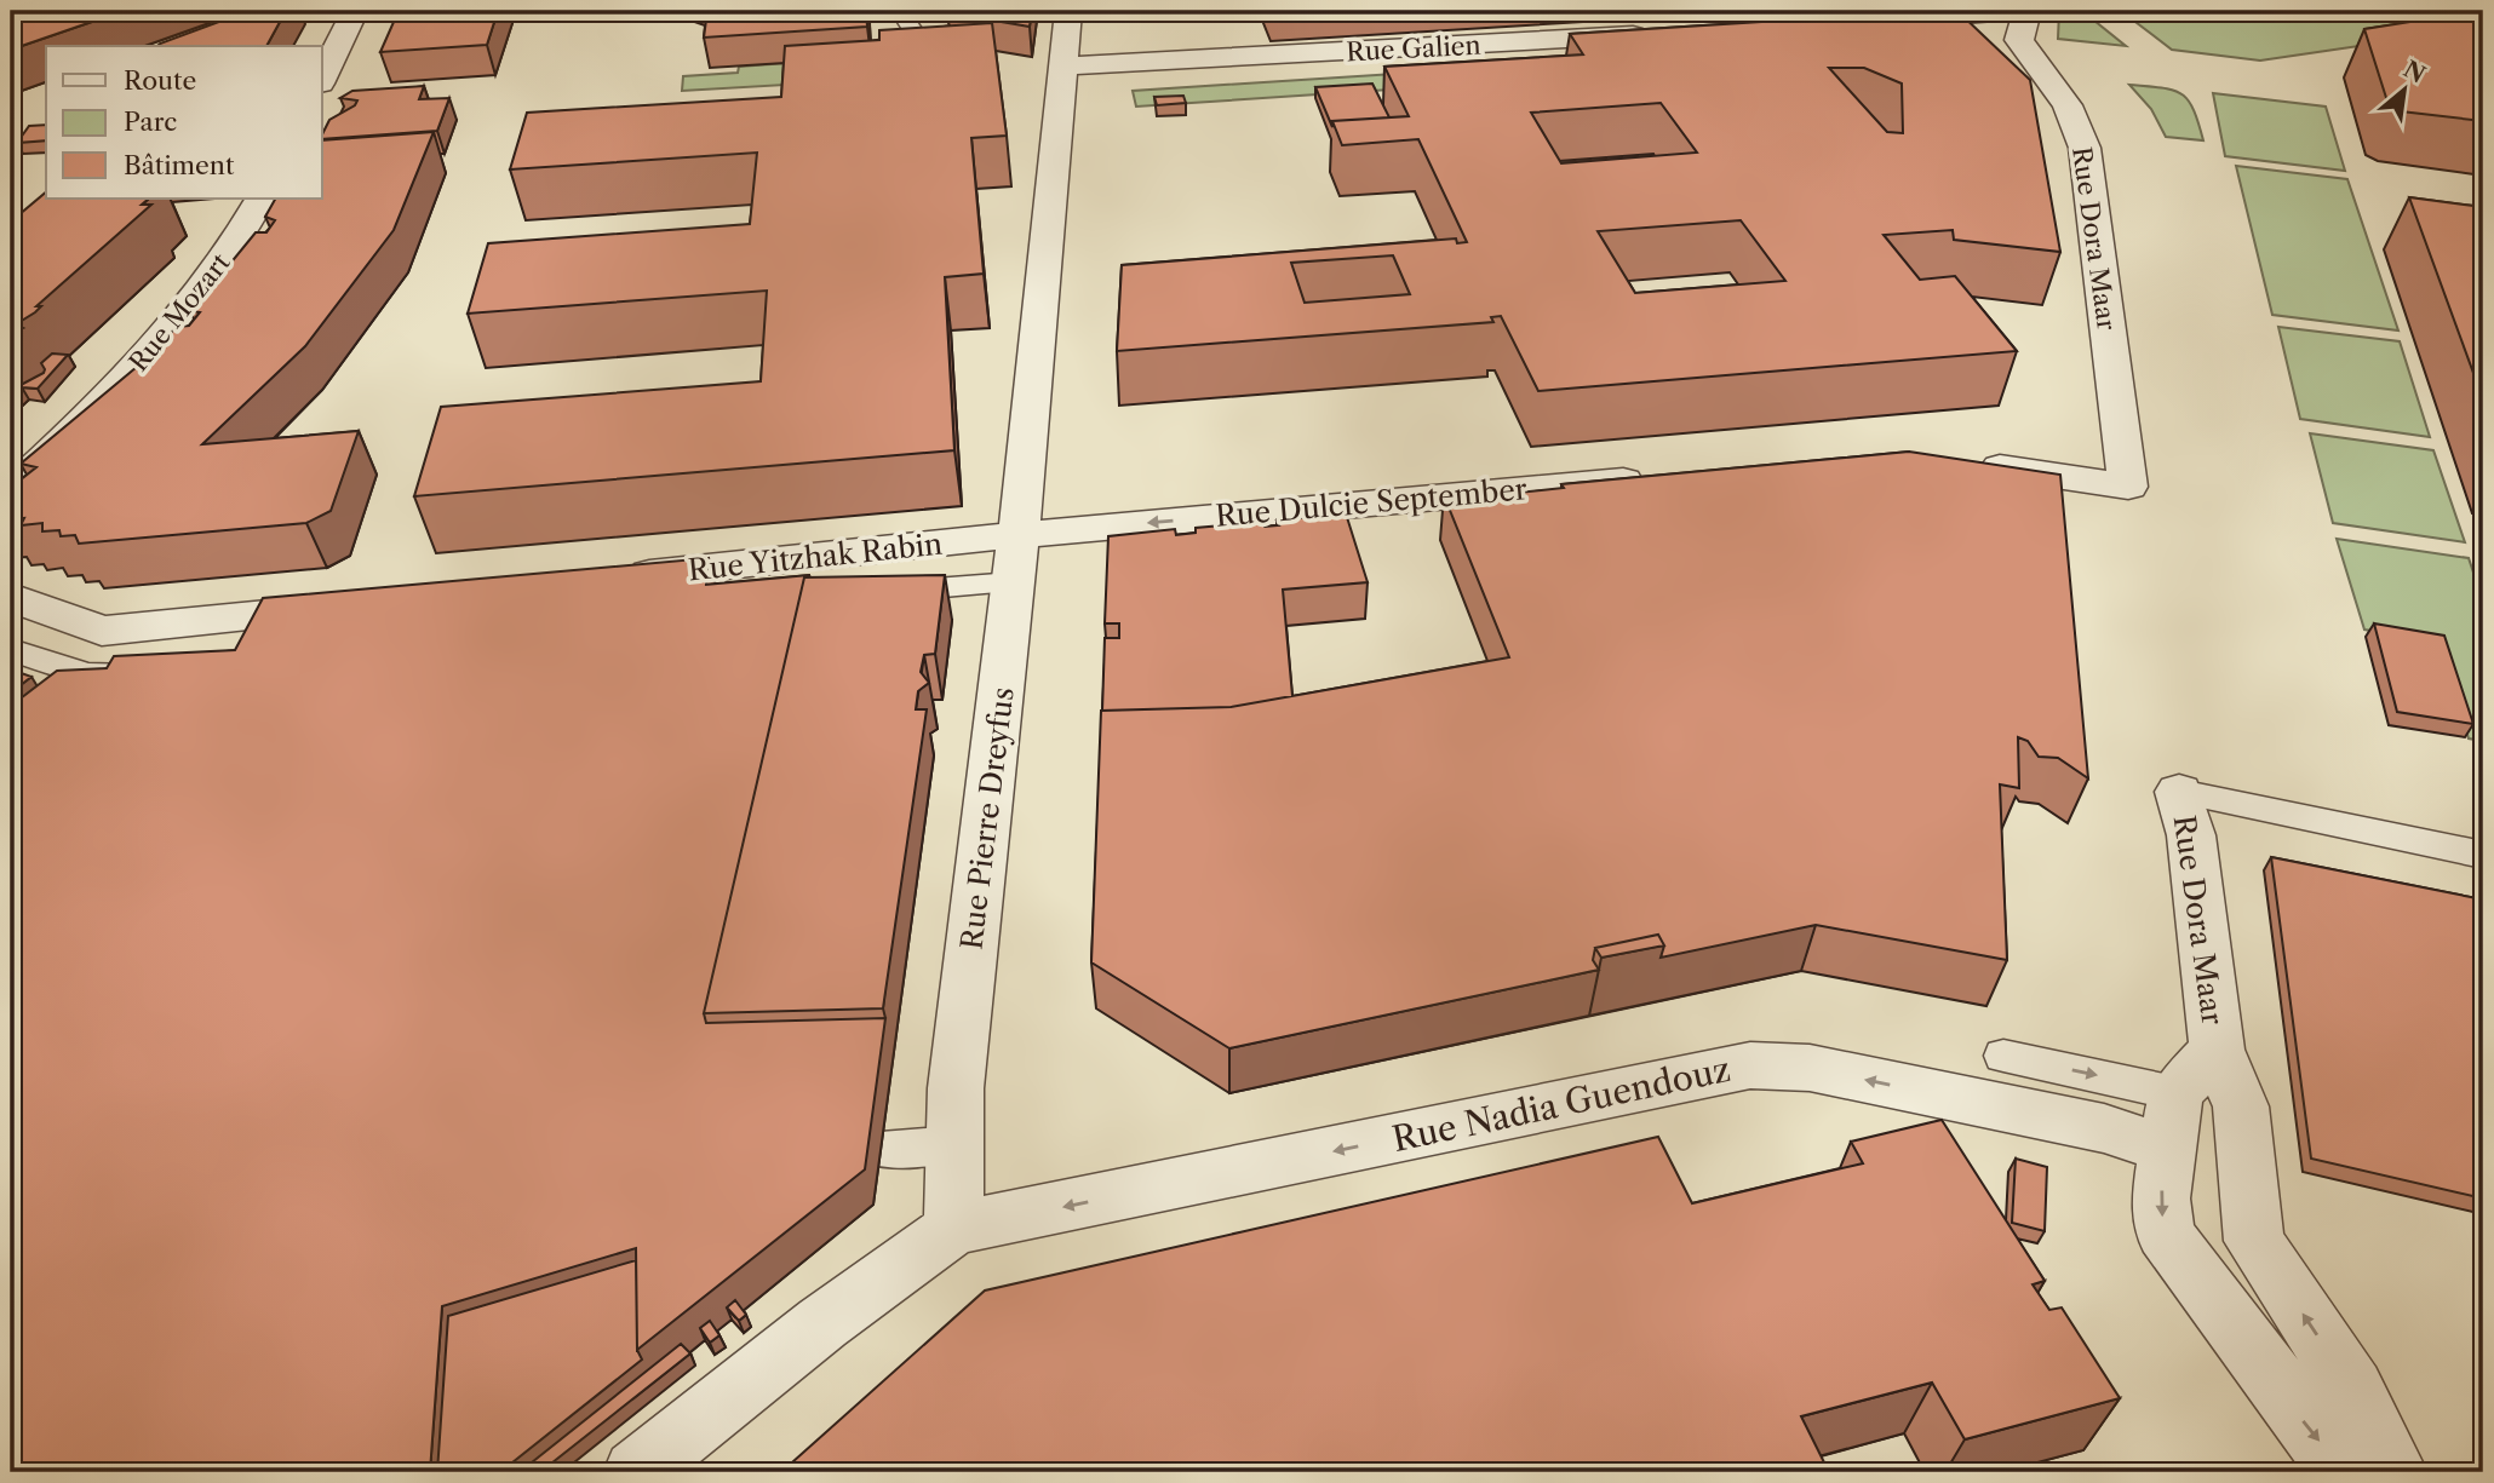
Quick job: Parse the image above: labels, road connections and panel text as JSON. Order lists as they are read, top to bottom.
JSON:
{
  "streets": {
    "street": [
      "Rue Galien",
      "Rue Dora Maar",
      "Rue Mozart",
      "Rue Dulcie September",
      "Rue Yitzhak Rabin",
      "Rue Pierre Dreyfus",
      "Rue Nadia Guendouz"
    ]
  },
  "crossings": [
    ["Rue Galien", "Rue Pierre Dreyfus"],
    ["Rue Dulcie September", "Rue Yitzhak Rabin"],
    ["Rue Dulcie September", "Rue Pierre Dreyfus"],
    ["Rue Yitzhak Rabin", "Rue Pierre Dreyfus"],
    ["Rue Pierre Dreyfus", "Rue Nadia Guendouz"]
  ],
  "one_way": ["Rue Dulcie September", "Rue Nadia Guendouz"],
  "legend": ["Route", "Parc", "Bâtiment"],
  "north": "top right"
}
